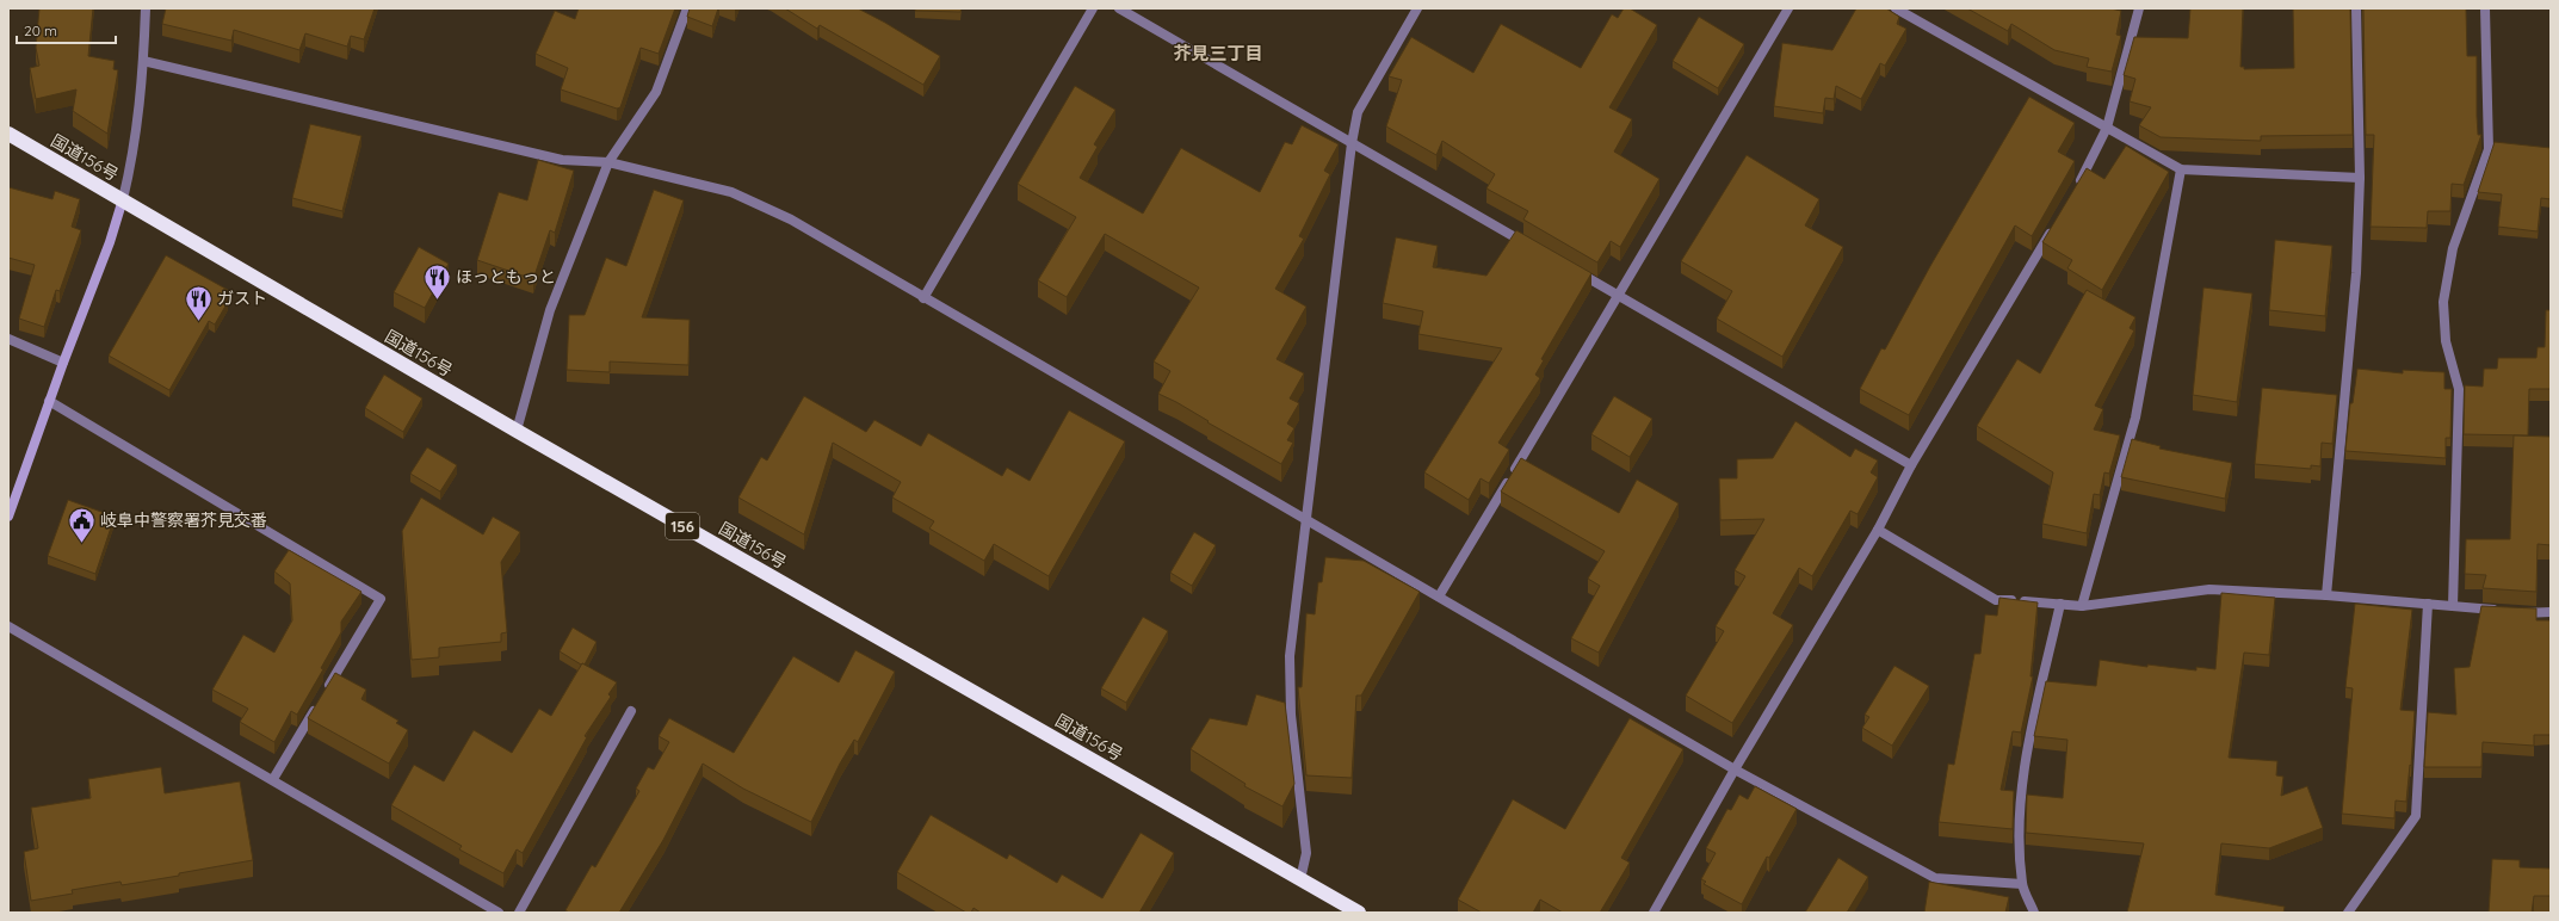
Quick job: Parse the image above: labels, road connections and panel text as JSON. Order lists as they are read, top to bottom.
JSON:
{
  "streets": {
    "highway": ["国道156号", "156"]
  },
  "districts": ["芥見三丁目"],
  "places": {
    "restaurant": ["ほっともっと", "ガスト"],
    "public building": ["岐阜中警察署芥見交番"]
  },
  "scale_bar": "20 m"
}
